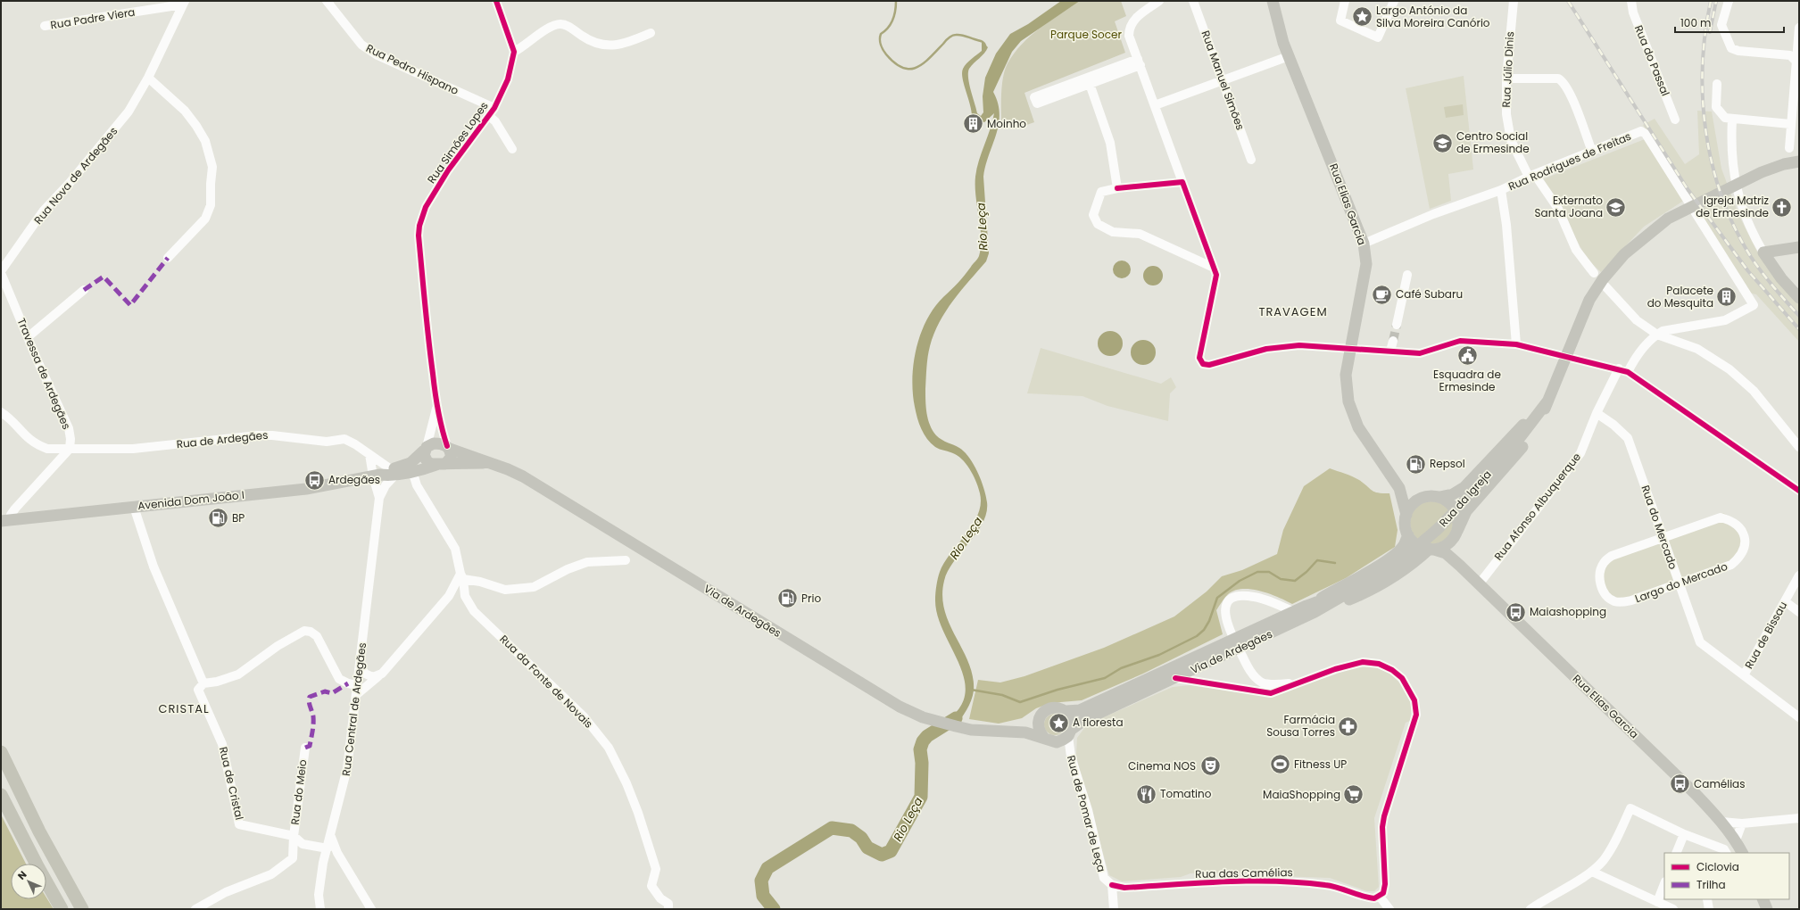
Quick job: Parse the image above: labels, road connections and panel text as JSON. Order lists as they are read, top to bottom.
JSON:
{
  "streets": {
    "main road": [
      "Rua Elias Garcia",
      "Rua da Igreja",
      "Avenida Dom João I",
      "Via de Ardegães"
    ],
    "street": [
      "Rua Padre Viera",
      "Rua do Passal",
      "Rua Pedro Hispano",
      "Rua Júlio Dinis",
      "Rua Manuel Simões",
      "Rua Simões Lopes",
      "Rua Rodrigues de Freitas",
      "Rua Nova de Ardegães",
      "Travessa de Ardegães",
      "Rua de Ardegães",
      "Rua Afonso Albuquerque",
      "Rua do Mercado",
      "Largo do Mercado",
      "Rua de Bissau",
      "Rua da Fonte de Novais",
      "Rua Central de Ardegães",
      "Rua de Cristal",
      "Rua do Meio",
      "Rua de Pomar de Leça",
      "Rua das Camélias"
    ]
  },
  "crossings": [
    ["Rua Pedro Hispano", "Rua Simões Lopes"],
    ["Rua Júlio Dinis", "Rua Rodrigues de Freitas"],
    ["Rua Simões Lopes", "Avenida Dom João I"],
    ["Rua Simões Lopes", "Via de Ardegães"],
    ["Rua Rodrigues de Freitas", "Rua Elias Garcia"],
    ["Rua Nova de Ardegães", "Travessa de Ardegães"],
    ["Rua Elias Garcia", "Rua da Igreja"],
    ["Rua Elias Garcia", "Rua Afonso Albuquerque"],
    ["Rua Elias Garcia", "Via de Ardegães"],
    ["Travessa de Ardegães", "Rua de Ardegães"],
    ["Rua de Ardegães", "Avenida Dom João I"],
    ["Rua de Ardegães", "Rua Central de Ardegães"],
    ["Rua da Igreja", "Via de Ardegães"],
    ["Avenida Dom João I", "Via de Ardegães"],
    ["Avenida Dom João I", "Rua Central de Ardegães"],
    ["Rua Afonso Albuquerque", "Rua do Mercado"],
    ["Rua do Mercado", "Largo do Mercado"],
    ["Rua do Mercado", "Rua de Bissau"],
    ["Via de Ardegães", "Rua de Pomar de Leça"],
    ["Rua Central de Ardegães", "Rua de Cristal"],
    ["Rua de Cristal", "Rua do Meio"],
    ["Rua de Pomar de Leça", "Rua das Camélias"]
  ],
  "districts": ["TRAVAGEM", "CRISTAL"],
  "water": ["Rio Leça"],
  "parks": ["Parque Socer"],
  "places": {
    "place": ["Largo António da Silva Moreira Canório", "A floresta"],
    "building": ["Moinho", "Palacete do Mesquita"],
    "school or university": ["Centro Social de Ermesinde", "Externato Santa Joana"],
    "church": ["Igreja Matriz de Ermesinde"],
    "cafe": ["Café Subaru"],
    "public building": ["Esquadra de Ermesinde"],
    "fuel station": ["Repsol", "BP", "Prio"],
    "bus stop": ["Ardegães", "Maiashopping", "Camélias"],
    "pharmacy": ["Farmácia Sousa Torres"],
    "sports": ["Fitness UP"],
    "theatre": ["Cinema NOS"],
    "restaurant": ["Tomatino"],
    "supermarket": ["MaiaShopping"]
  },
  "legend": ["Ciclovia", "Trilha"],
  "scale_bar": "100 m",
  "north": "top left"
}
